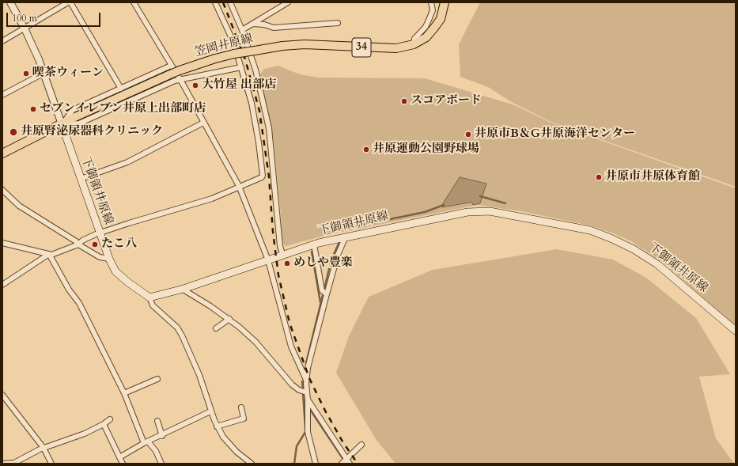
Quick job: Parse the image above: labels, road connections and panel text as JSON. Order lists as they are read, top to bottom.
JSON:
{
  "streets": {
    "main road": ["笠岡井原線", "34", "下御領井原線"]
  },
  "crossings": [
    ["笠岡井原線", "下御領井原線"]
  ],
  "places": [
    "喫茶ウィーン",
    "大竹屋 出部店",
    "スコアボード",
    "セブンイレブン井原上出部町店",
    "井原腎泌尿器科クリニック",
    "井原市B＆G井原海洋センター",
    "井原運動公園野球場",
    "井原市井原体育館",
    "たこ八",
    "めしや豊楽"
  ],
  "scale_bar": "100 m"
}
